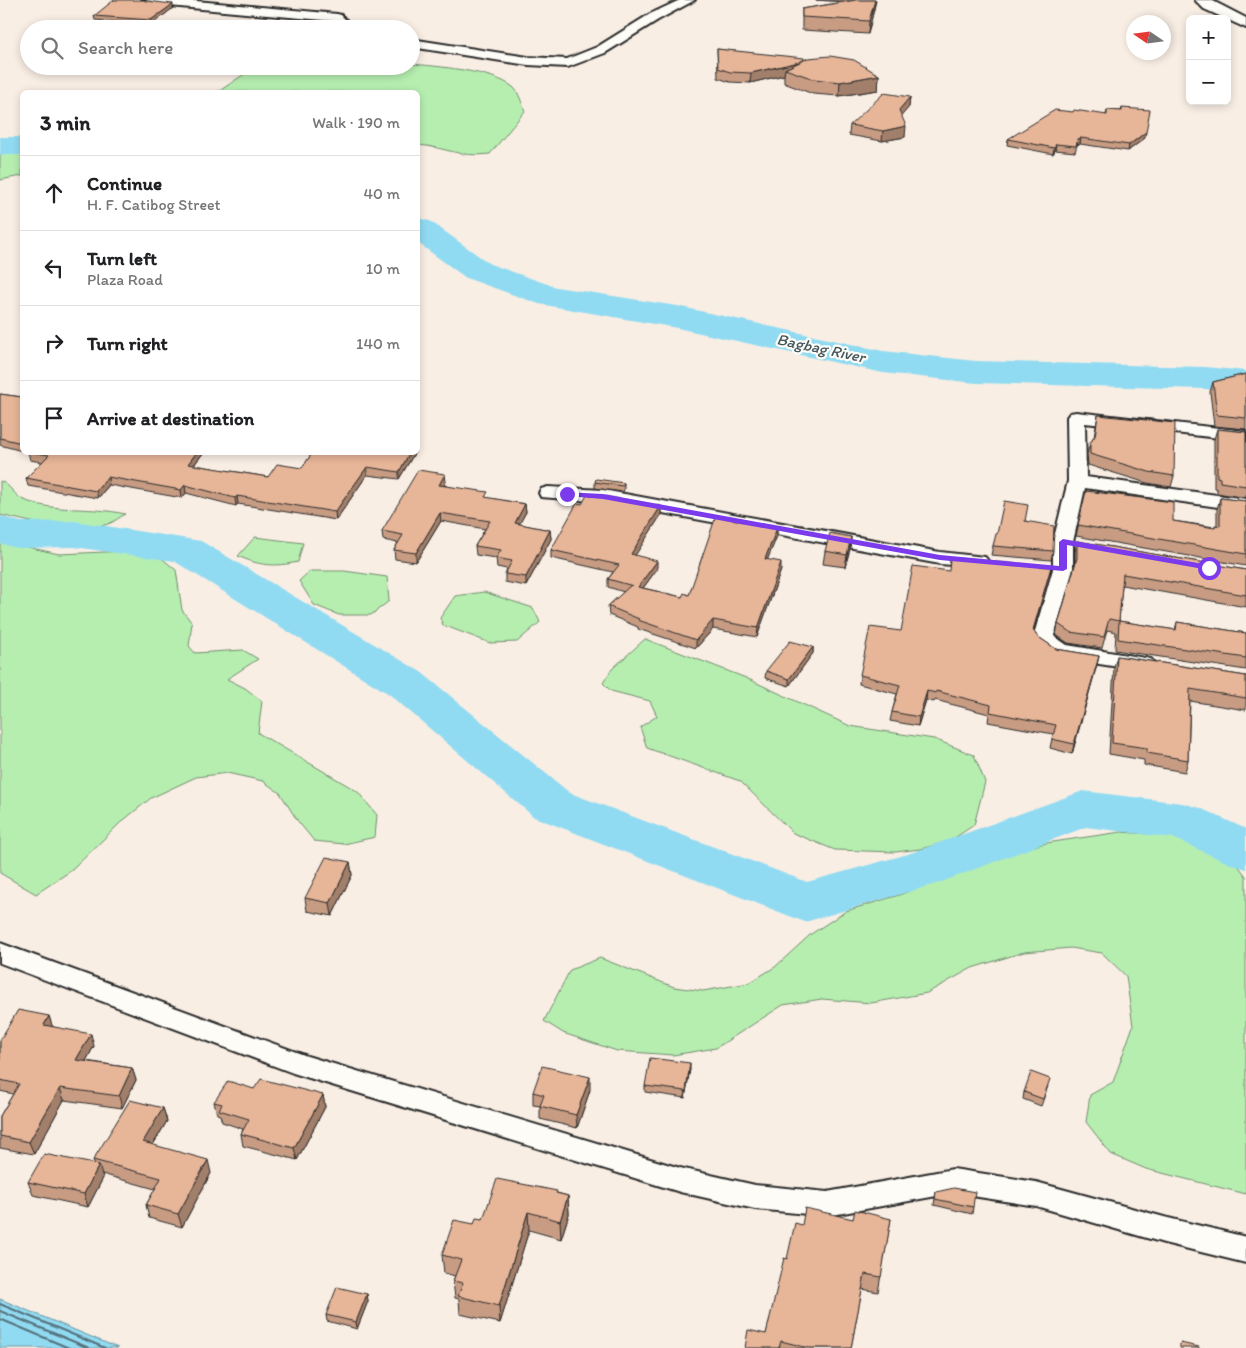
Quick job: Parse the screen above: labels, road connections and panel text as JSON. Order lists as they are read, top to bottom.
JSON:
{
  "water": ["Bagbag River"],
  "north": "left",
  "page": {
    "map_buttons": ["+", "−"],
    "search": "Search here",
    "heading": ["3 min", "Walk · 190 m"],
    "list": [
      ["Continue", "H. F. Catibog Street", "40 m"],
      ["Turn left", "Plaza Road", "10 m"],
      ["Turn right", "140 m"],
      "Arrive at destination"
    ]
  }
}
